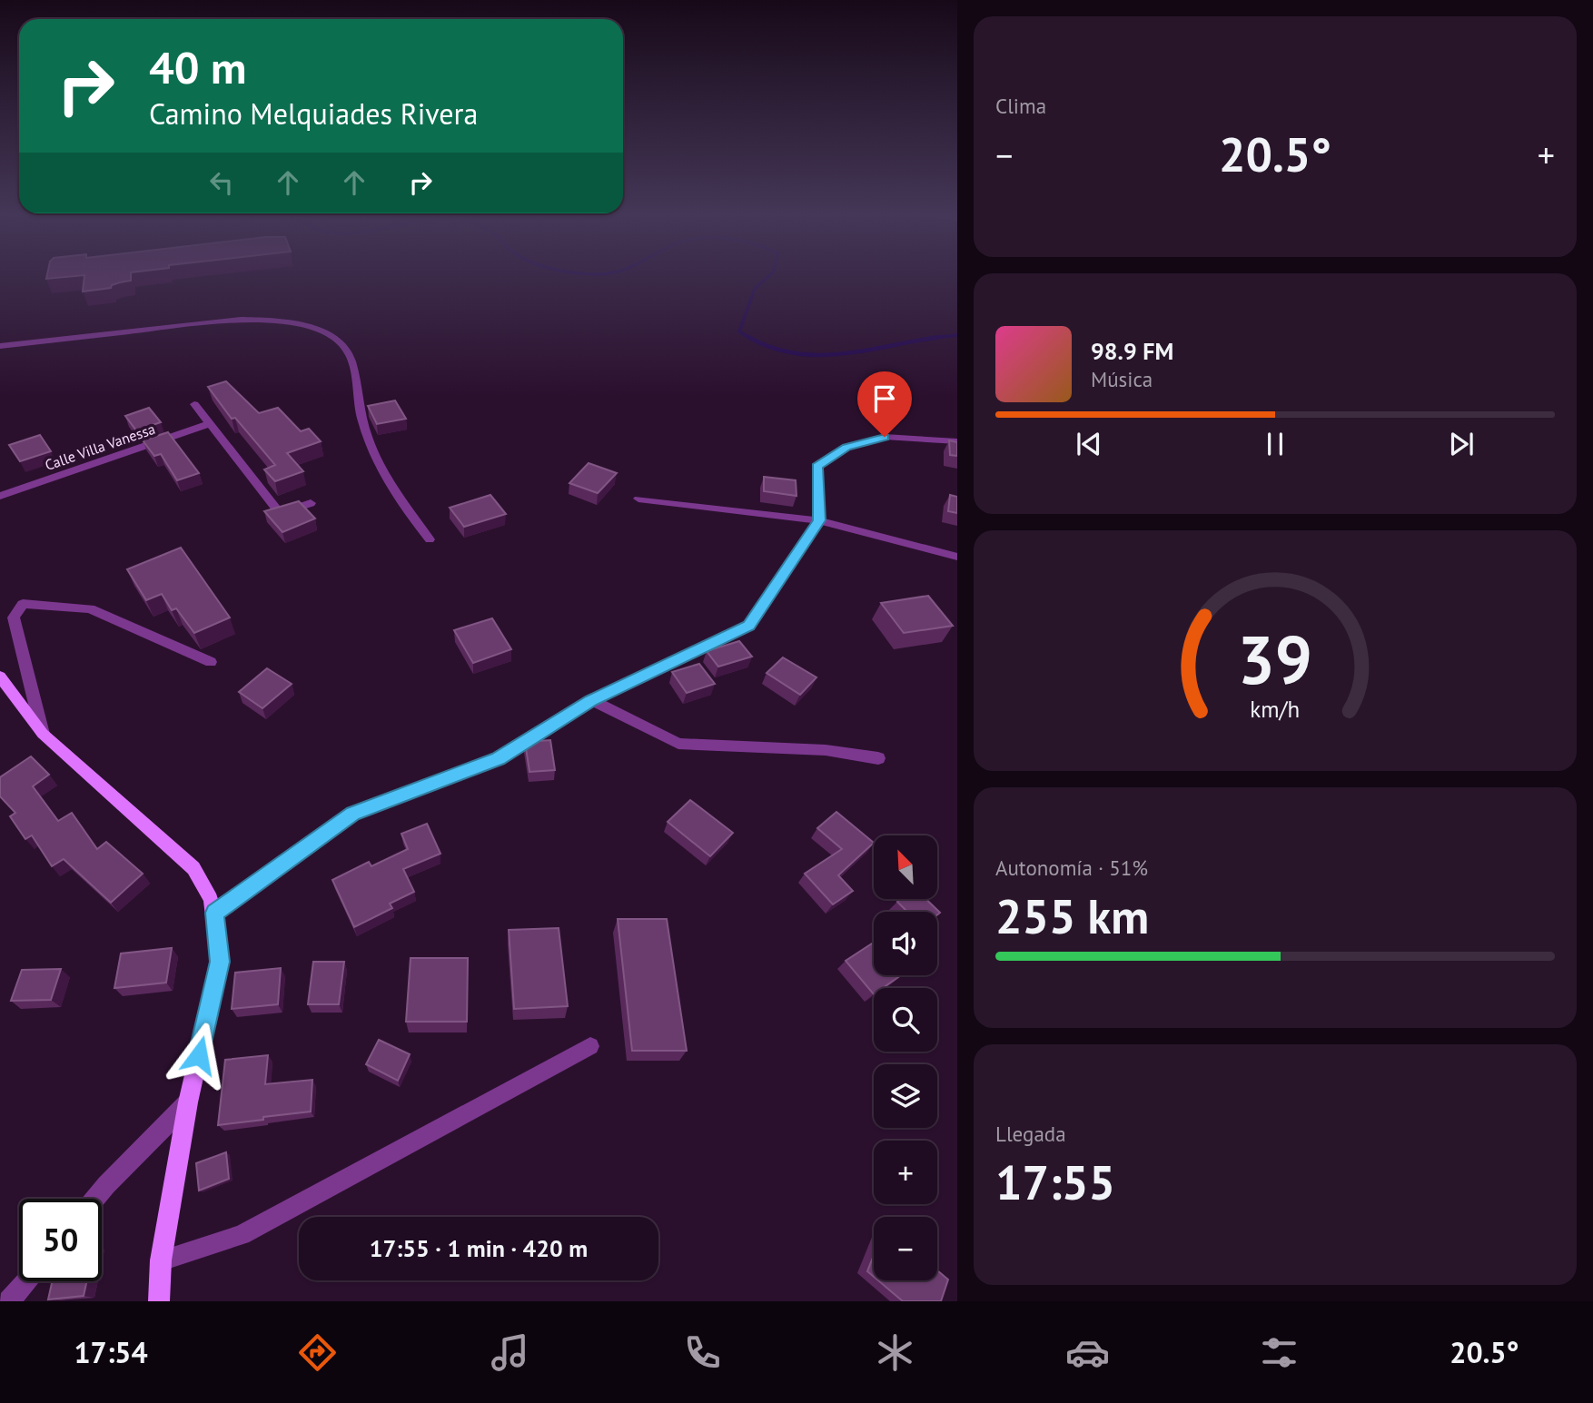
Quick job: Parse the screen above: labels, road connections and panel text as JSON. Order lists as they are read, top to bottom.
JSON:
{
  "streets": {
    "street": ["Calle Villa Vanessa"]
  },
  "north": "top left",
  "page": {
    "tile": [
      "Clima",
      ["Autonomía · 51%", "255 km"],
      ["Llegada", "17:55"]
    ],
    "turn": ["40 m", "Camino Melquiades Rivera"],
    "heat": ["−", "20.5°", "+"],
    "song": ["98.9 FM", "Música"],
    "map_buttons": ["+", "−"],
    "limit": "50",
    "trip": "17:55 · 1 min · 420 m",
    "tabs": ["17:54", "20.5°"],
    "gauge": ["39", "km/h"]
  }
}
